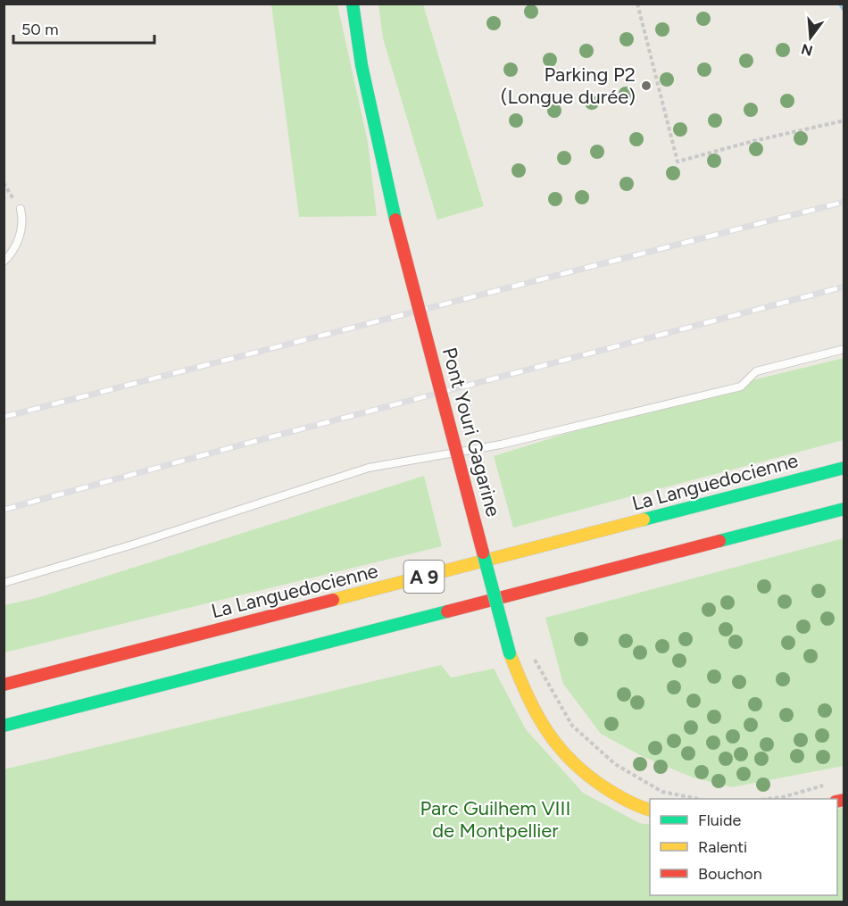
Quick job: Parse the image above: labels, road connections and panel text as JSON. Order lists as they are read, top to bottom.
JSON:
{
  "streets": {
    "main road": ["Pont Youri Gagarine", "La Languedocienne", "A 9"]
  },
  "parks": ["Parc Guilhem VIII de Montpellier"],
  "places": ["Parking P2 (Longue durée)"],
  "legend": ["Fluide", "Ralenti", "Bouchon"],
  "scale_bar": "50 m",
  "north": "bottom"
}
